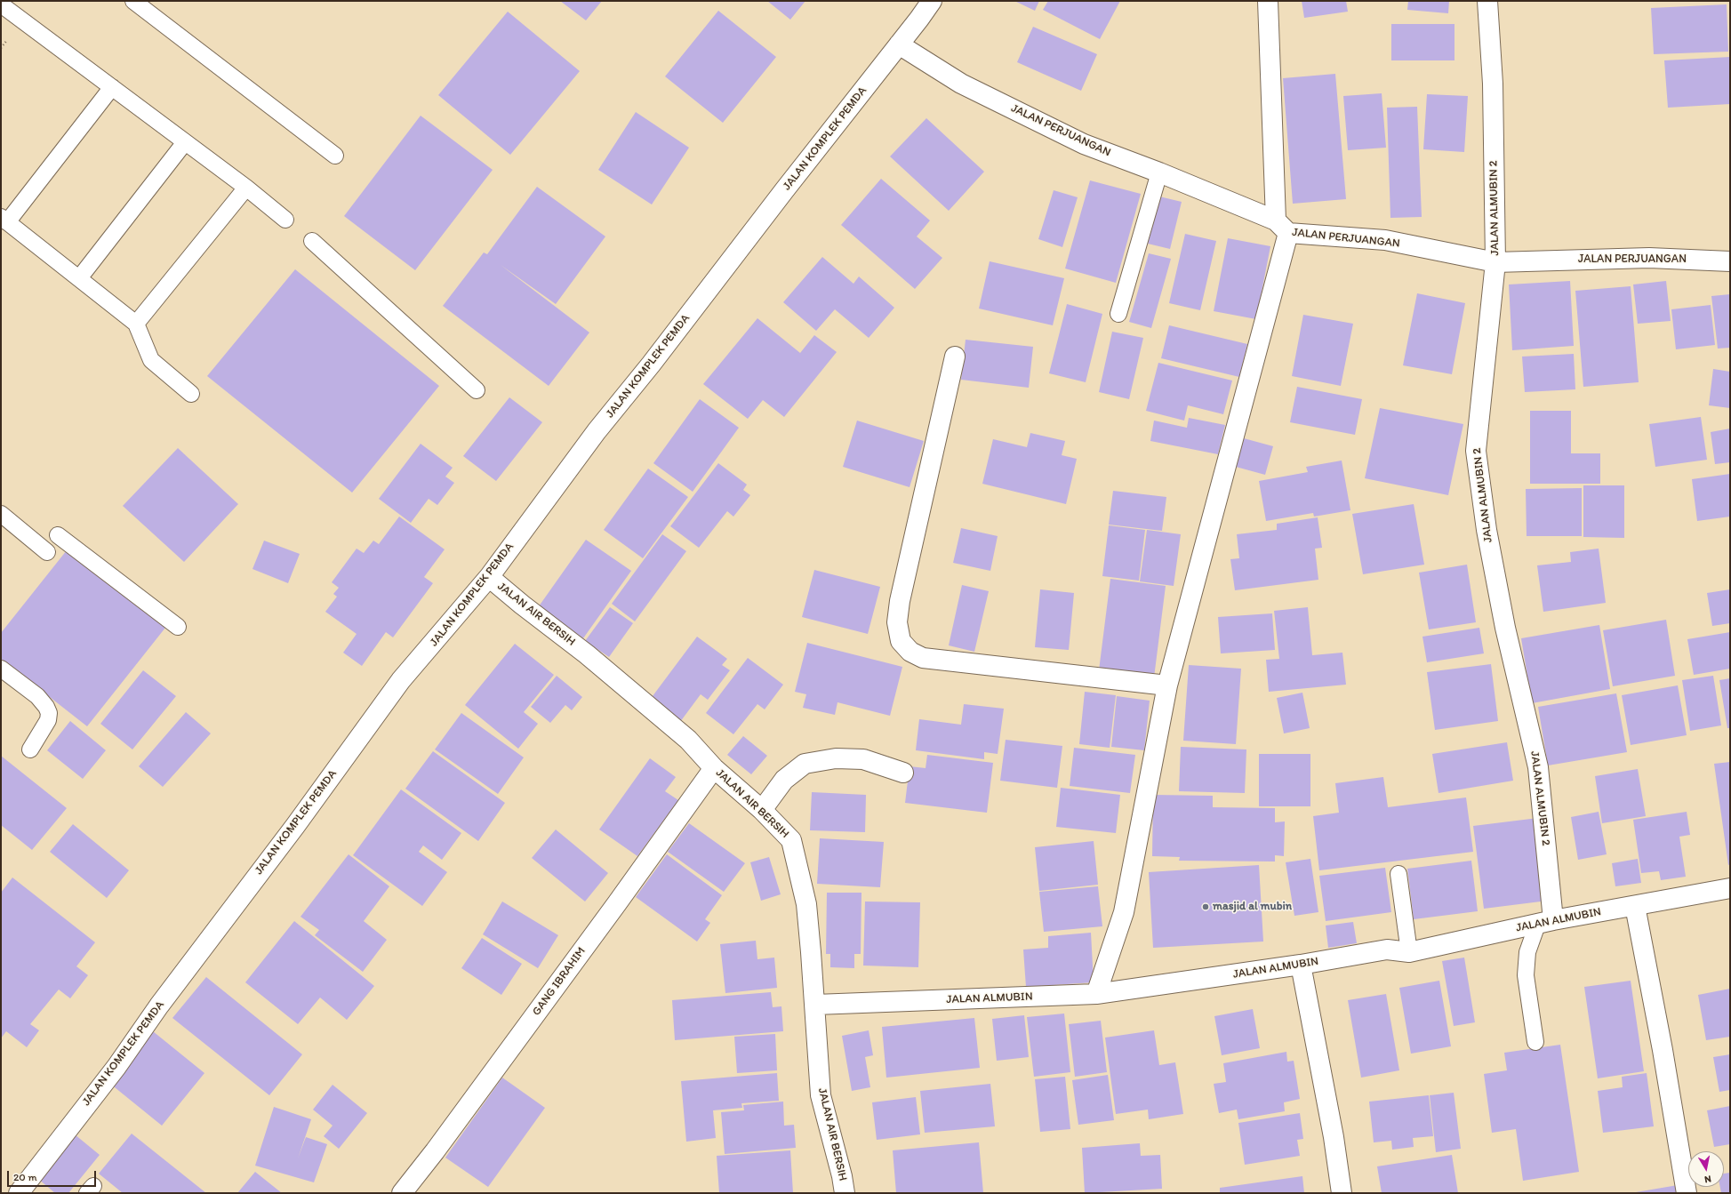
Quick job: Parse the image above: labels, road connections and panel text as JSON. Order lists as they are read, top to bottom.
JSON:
{
  "streets": {
    "street": [
      "JALAN PERJUANGAN",
      "JALAN KOMPLEK PEMDA",
      "JALAN ALMUBIN 2",
      "JALAN AIR BERSIH",
      "JALAN ALMUBIN",
      "GANG IBRAHIM"
    ]
  },
  "crossings": [
    ["JALAN PERJUANGAN", "JALAN KOMPLEK PEMDA"],
    ["JALAN PERJUANGAN", "JALAN ALMUBIN 2"],
    ["JALAN KOMPLEK PEMDA", "JALAN AIR BERSIH"],
    ["JALAN ALMUBIN 2", "JALAN ALMUBIN"],
    ["JALAN AIR BERSIH", "JALAN ALMUBIN"],
    ["JALAN AIR BERSIH", "GANG IBRAHIM"]
  ],
  "places": ["masjid al mubin"],
  "scale_bar": "20 m",
  "north": "bottom"
}
